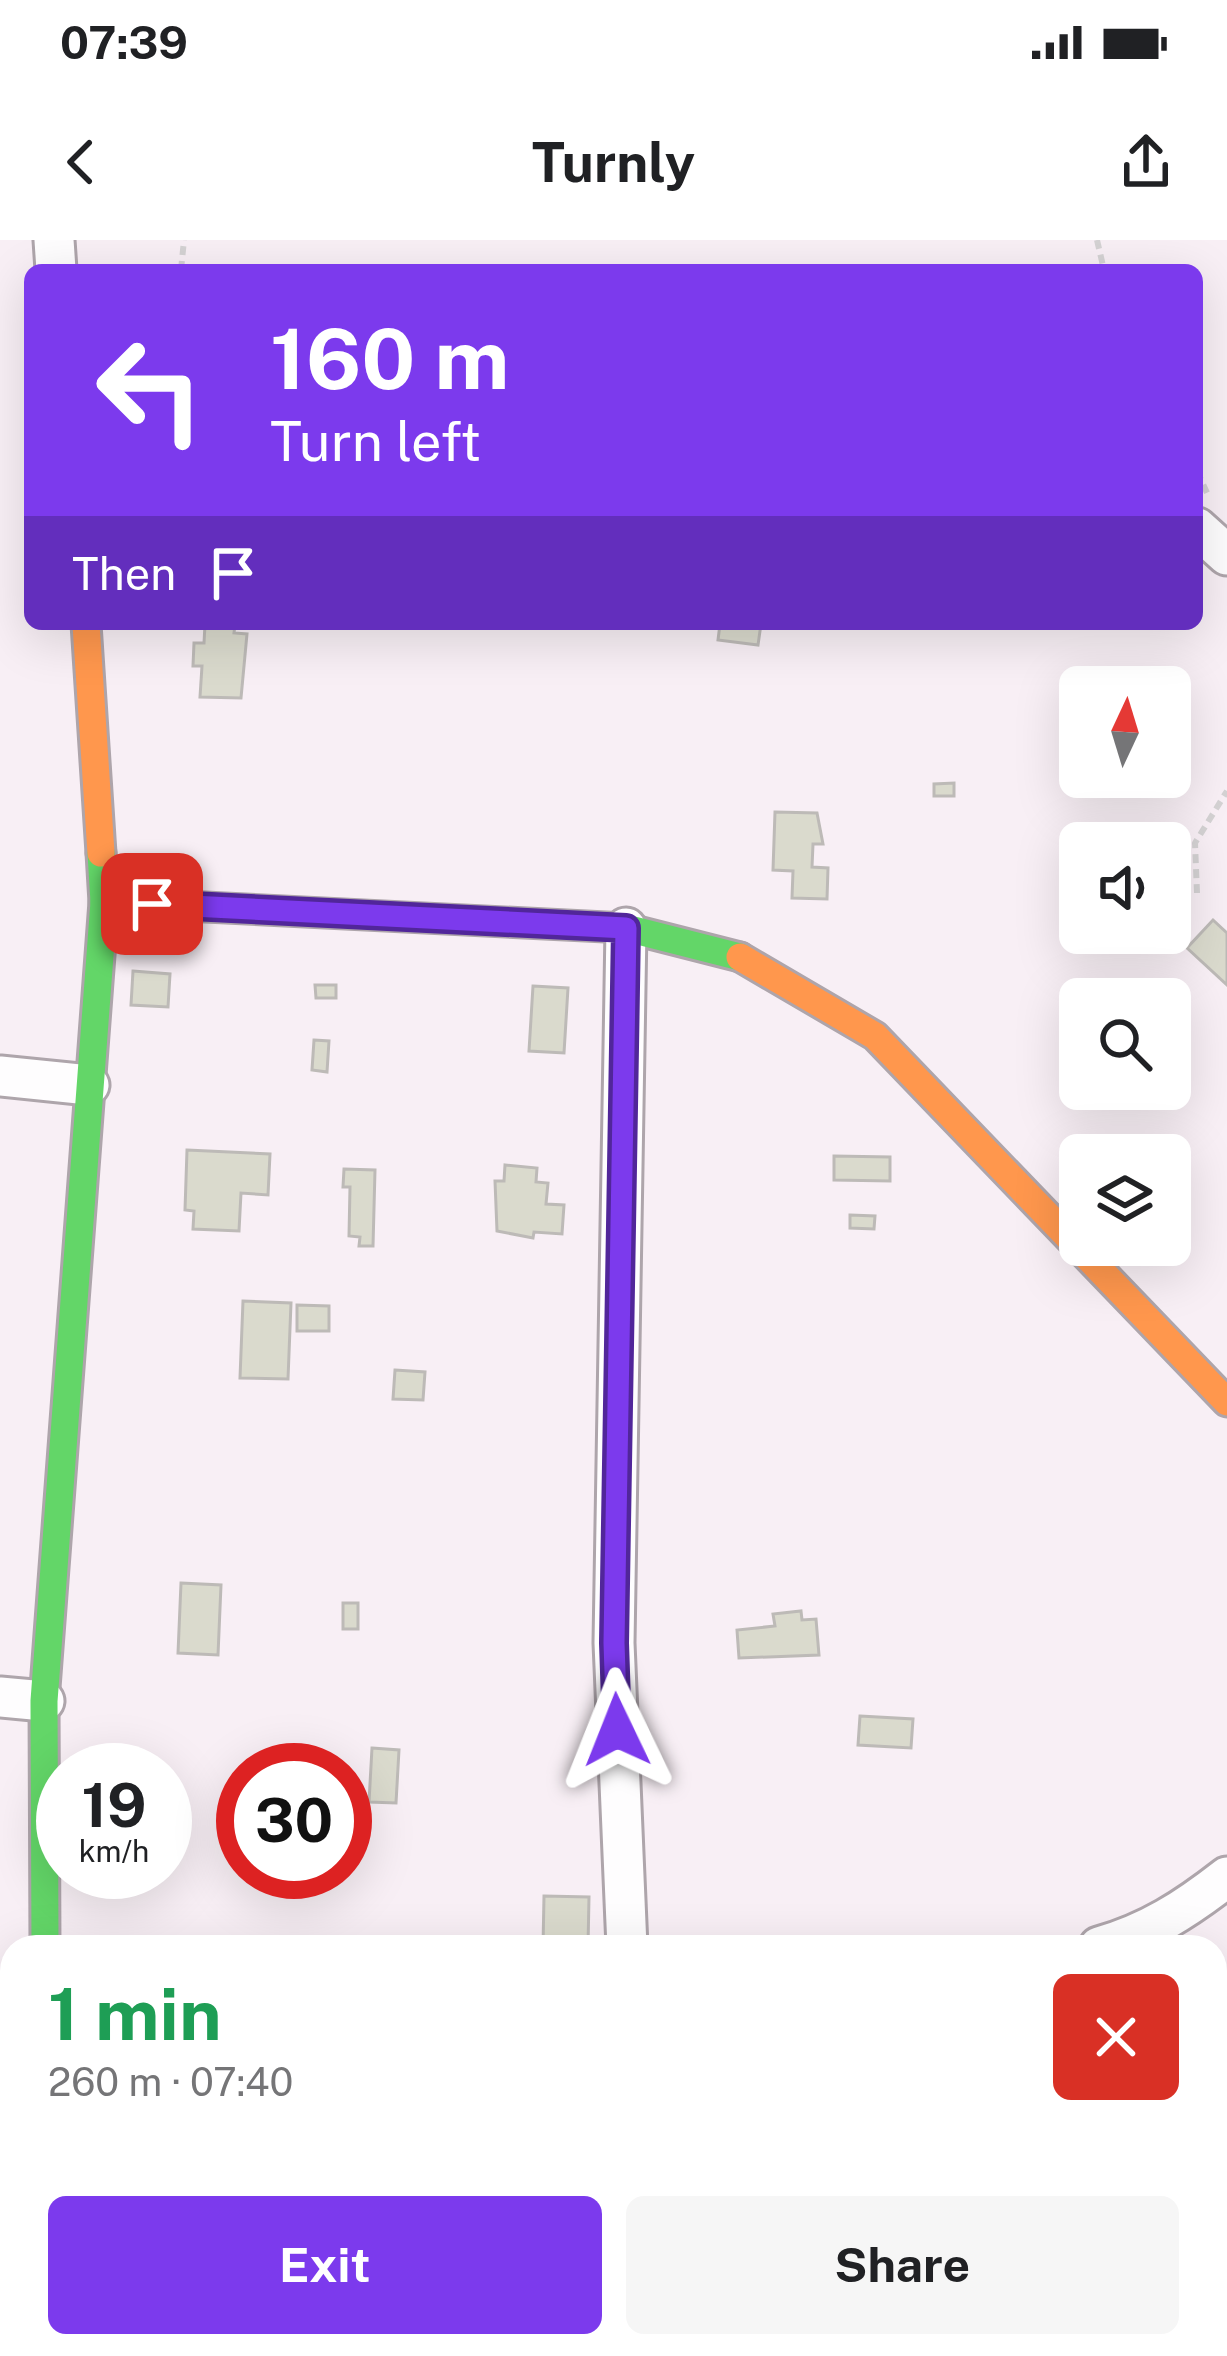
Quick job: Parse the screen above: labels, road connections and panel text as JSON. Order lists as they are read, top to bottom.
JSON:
{
  "north": "top",
  "page": {
    "status": "07:39",
    "header": "Turnly",
    "turn": ["160 m", "Turn left"],
    "then": "Then",
    "speed": "19 km/h",
    "limit": "30",
    "heading": ["1 min", "260 m · 07:40"],
    "buttons": ["Exit", "Share"]
  }
}
